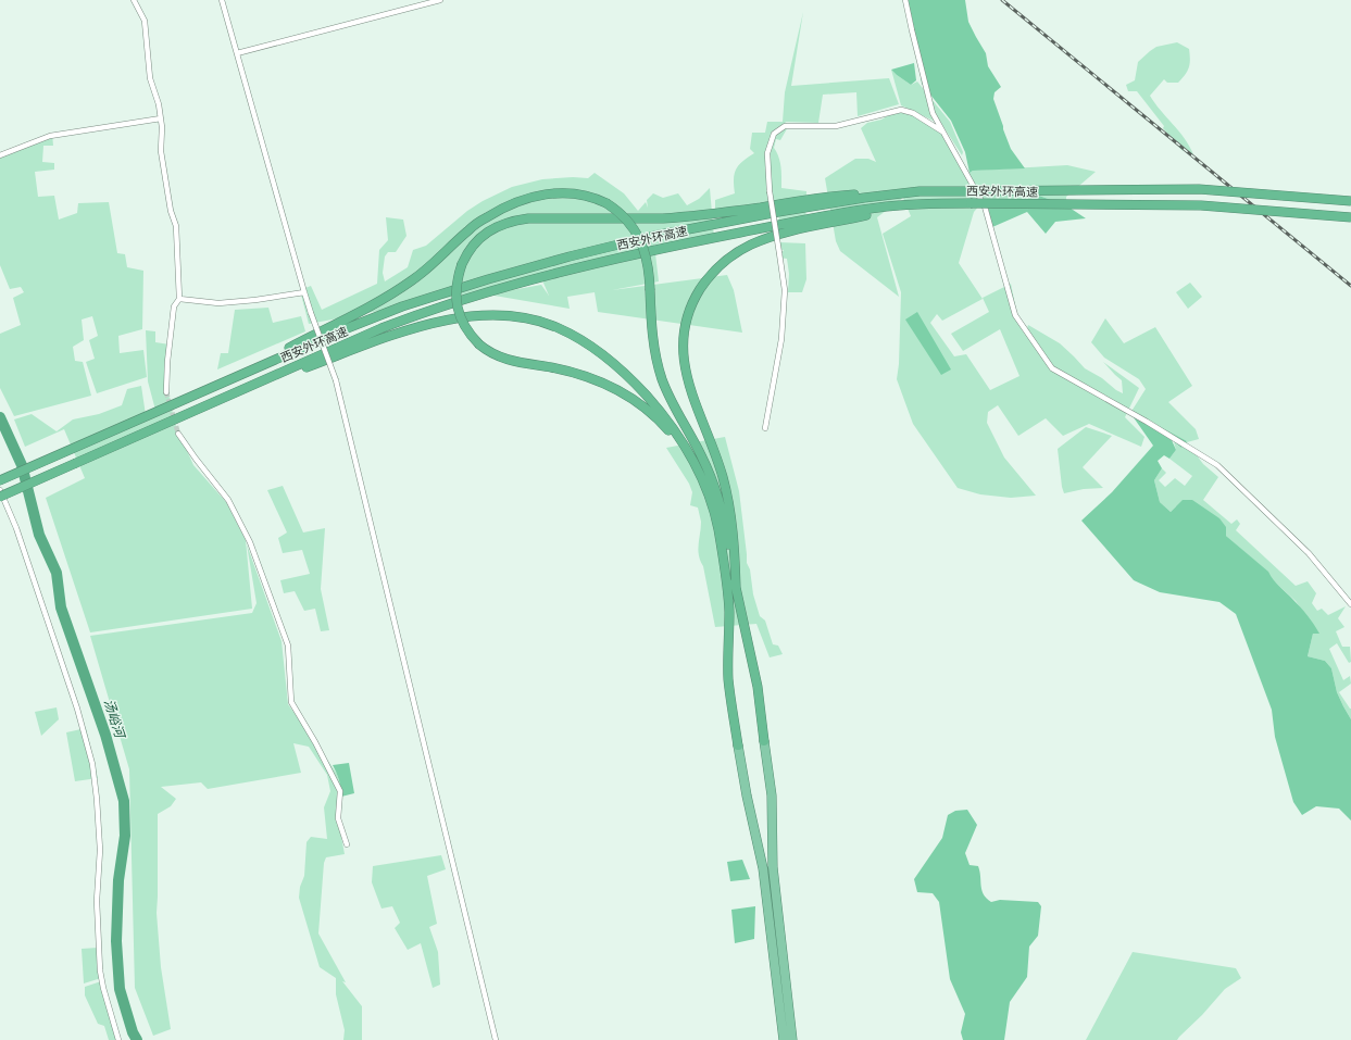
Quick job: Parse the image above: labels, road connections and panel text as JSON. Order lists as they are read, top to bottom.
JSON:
{
  "streets": {
    "highway": ["西安外环高速"]
  },
  "water": ["汤峪河"]
}
